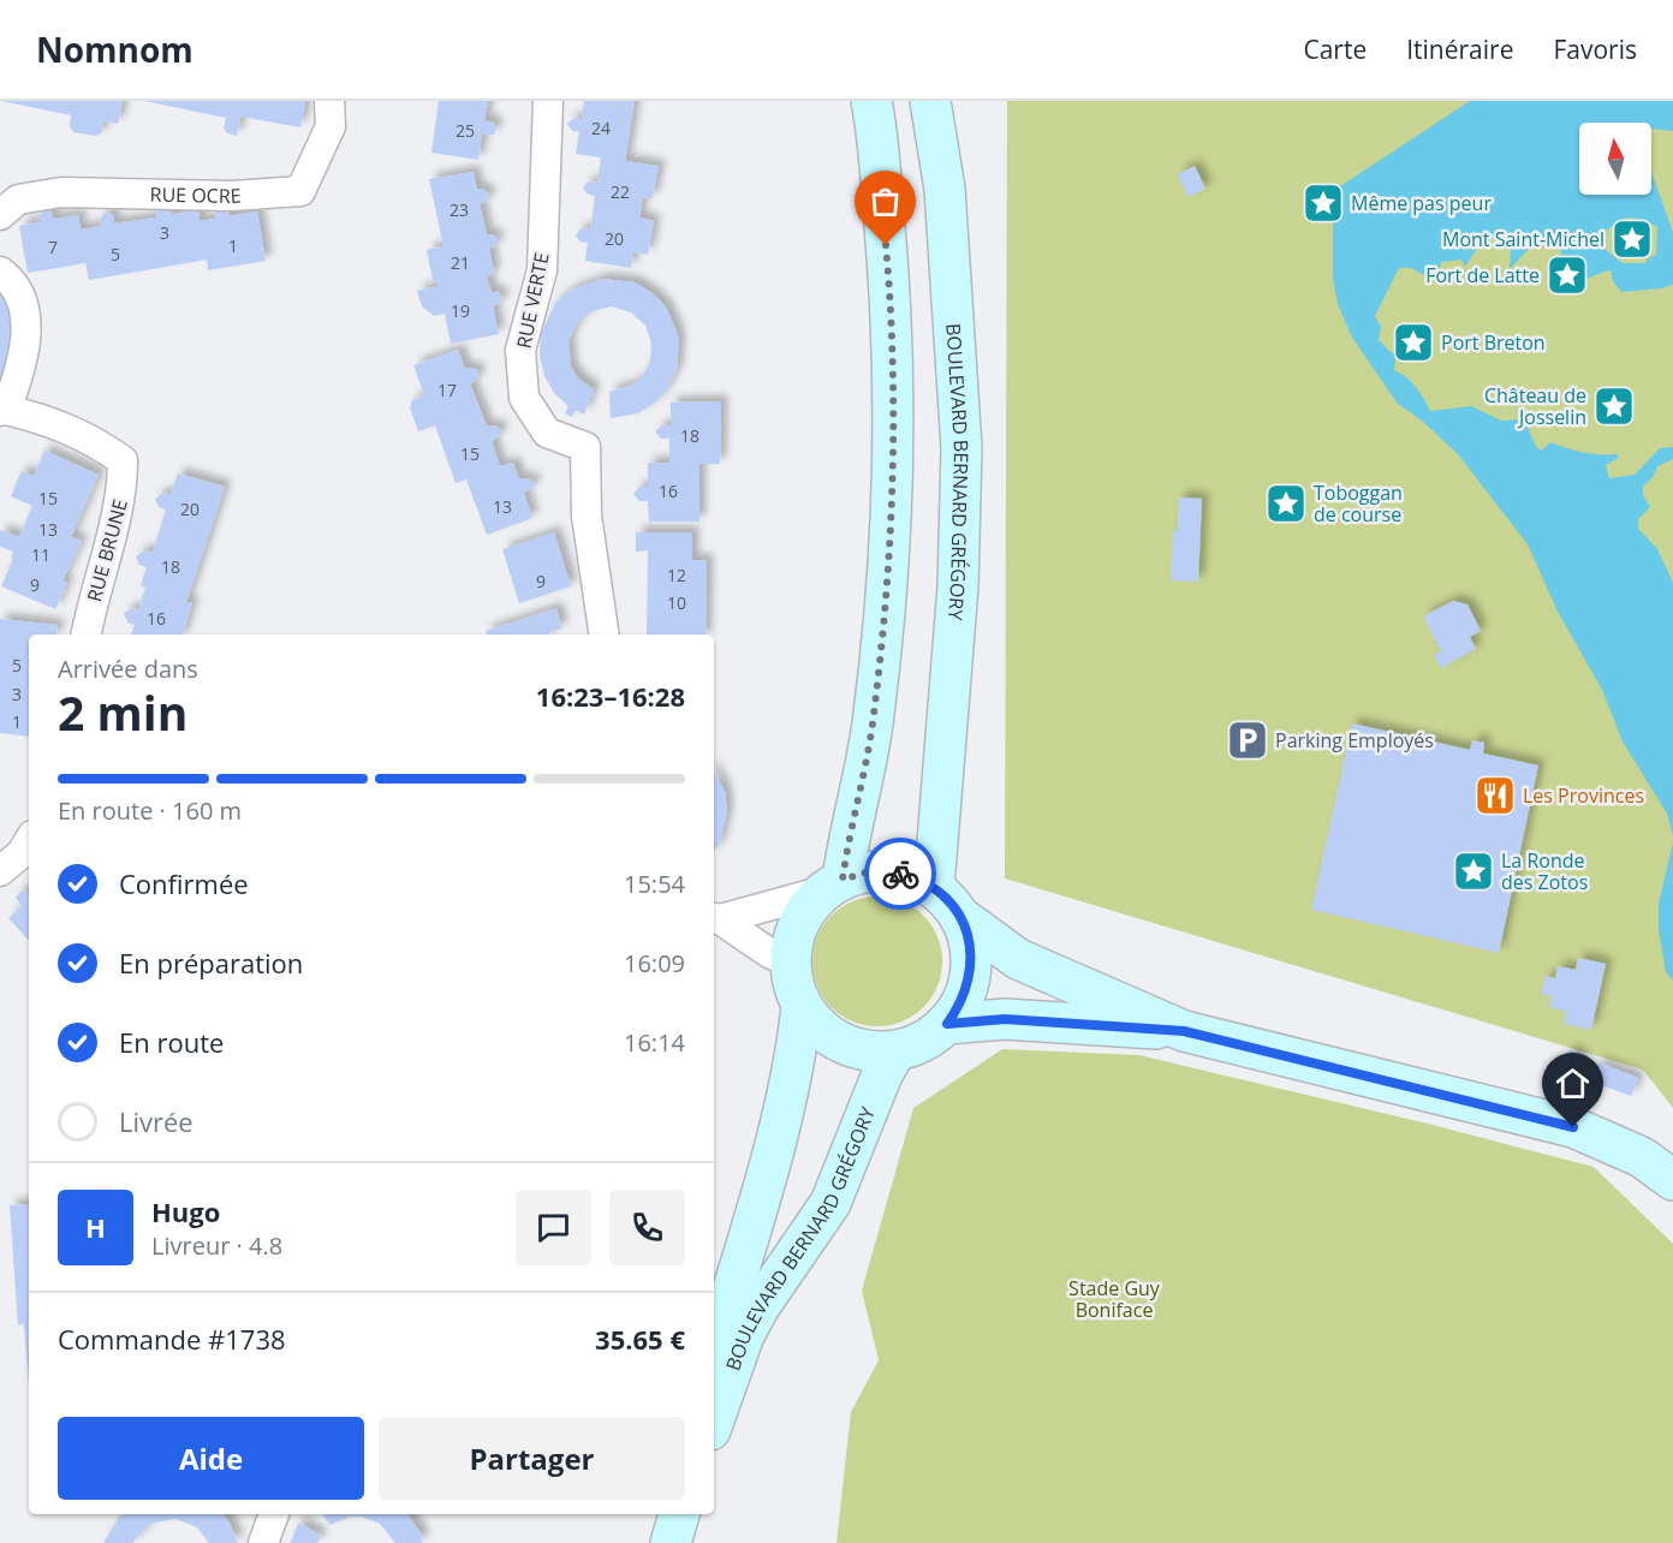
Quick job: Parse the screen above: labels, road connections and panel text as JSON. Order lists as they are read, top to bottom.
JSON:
{
  "streets": {
    "street": [
      "RUE OCRE",
      "RUE VERTE",
      "BOULEVARD BERNARD GRÉGORY",
      "RUE BRUNE"
    ]
  },
  "parks": ["Stade Guy Boniface"],
  "places": {
    "place": [
      "Même pas peur",
      "Mont Saint-Michel",
      "Fort de Latte",
      "Port Breton",
      "Château de Josselin",
      "Toboggan de course",
      "La Ronde des Zotos"
    ],
    "parking": ["Parking Employés"],
    "restaurant": ["Les Provinces"]
  },
  "house_numbers": [
    "24",
    "25",
    "22",
    "23",
    "3",
    "20",
    "1",
    "7",
    "5",
    "21",
    "19",
    "17",
    "18",
    "15",
    "16",
    "15",
    "13",
    "20",
    "13",
    "11",
    "18",
    "12",
    "9",
    "9",
    "10",
    "16",
    "5",
    "3",
    "1"
  ],
  "north": "top",
  "page": {
    "header": "Nomnom",
    "nav": ["Carte", "Itinéraire", "Favoris"],
    "heading": ["2 min", "Arrivée dans", "16:23–16:28"],
    "panel": [
      "Hugo",
      "Livreur · 4.8",
      "Commande #1738",
      "35.65 €"
    ],
    "bar": "En route · 160 m",
    "list": [
      ["Confirmée", "15:54"],
      ["En préparation", "16:09"],
      ["En route", "16:14"],
      "Livrée"
    ],
    "round": "H",
    "buttons": ["Aide", "Partager"]
  }
}
